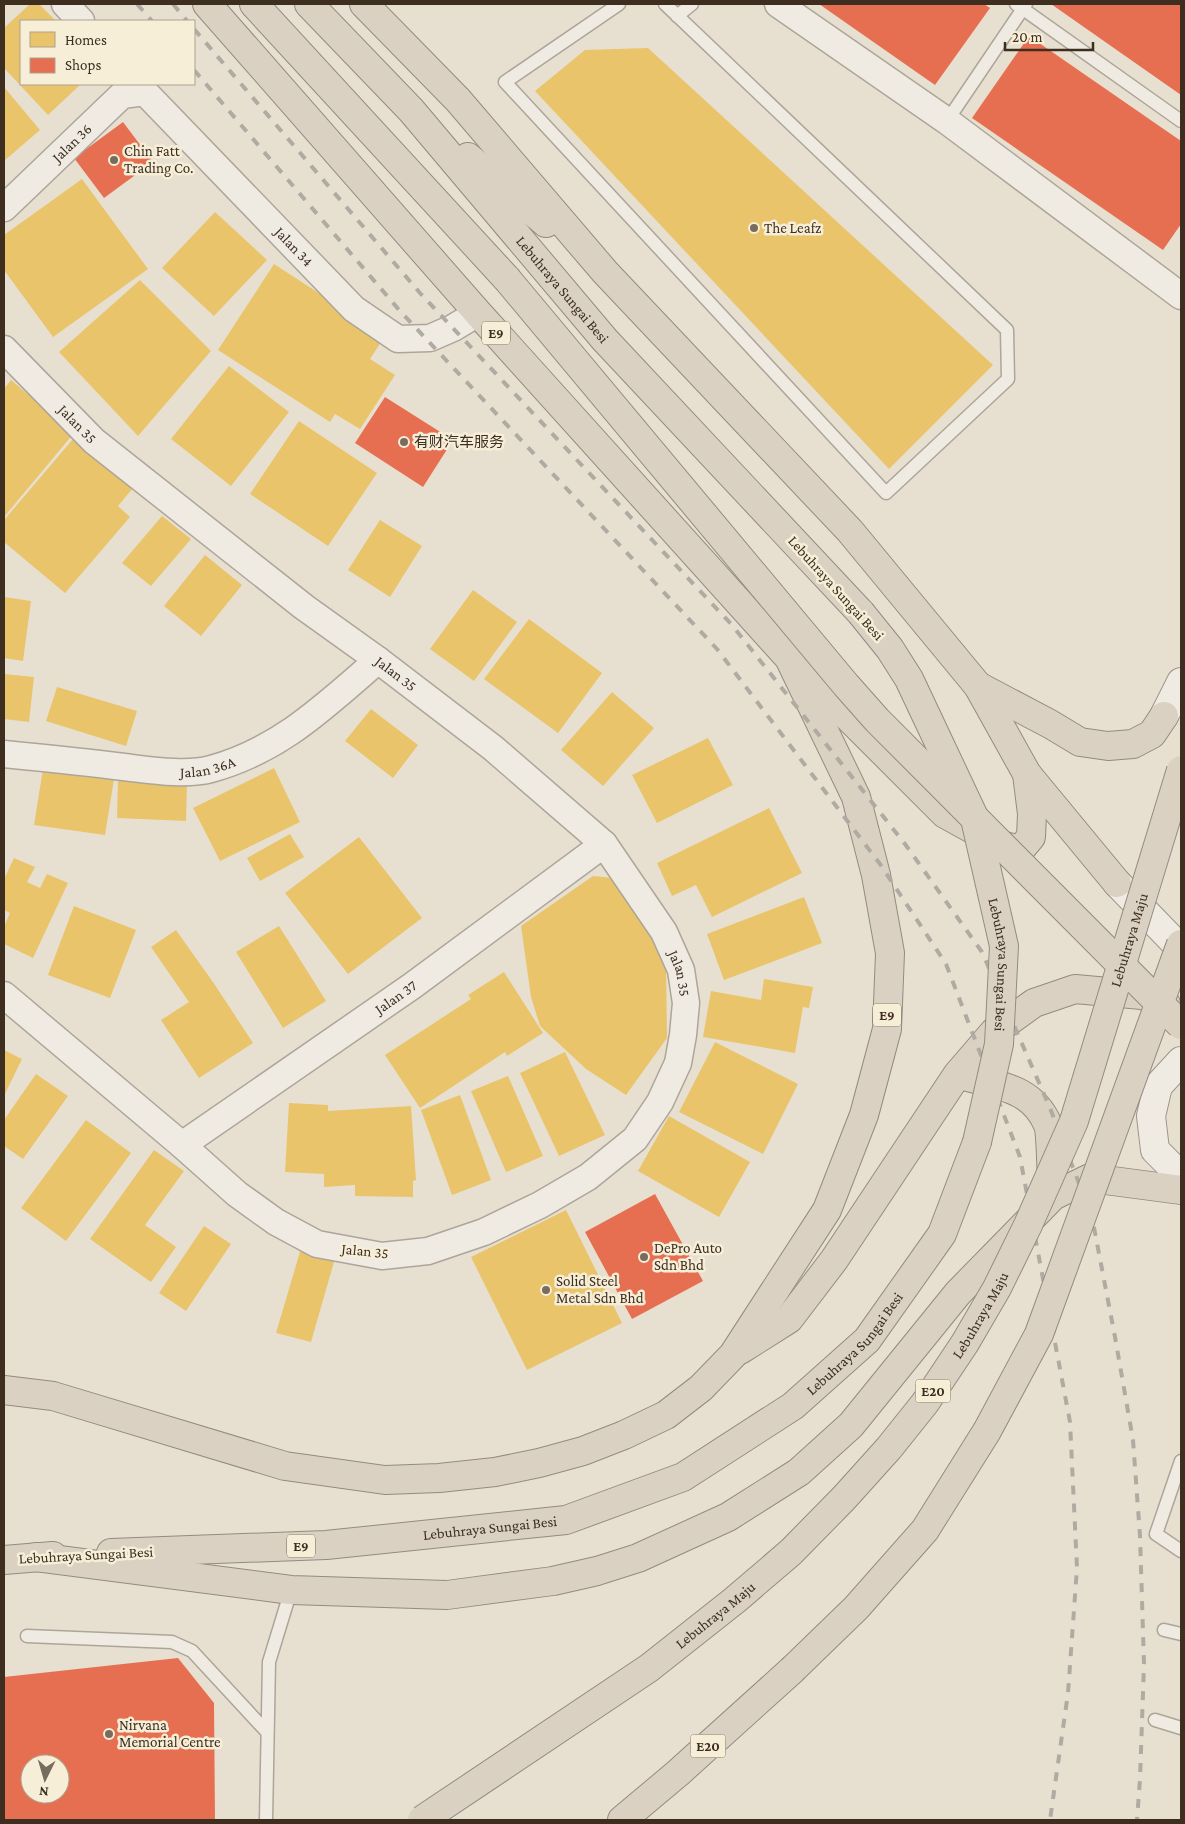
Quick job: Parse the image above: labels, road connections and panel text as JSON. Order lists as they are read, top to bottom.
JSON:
{
  "streets": {
    "highway": [
      "Lebuhraya Sungai Besi",
      "E9",
      "Lebuhraya Maju",
      "E20"
    ],
    "street": [
      "Jalan 36",
      "Jalan 34",
      "Jalan 35",
      "Jalan 36A",
      "Jalan 37"
    ]
  },
  "crossings": [
    ["Jalan 36", "Jalan 34"],
    ["Jalan 34", "E9"],
    ["Jalan 35", "Jalan 36A"],
    ["Jalan 35", "Jalan 37"]
  ],
  "places": [
    "Chin Fatt Trading Co.",
    "The Leafz",
    "有财汽车服务",
    "DePro Auto Sdn Bhd",
    "Solid Steel Metal Sdn Bhd",
    "Nirvana Memorial Centre"
  ],
  "legend": ["Homes", "Shops"],
  "scale_bar": "20 m",
  "north": "bottom"
}
